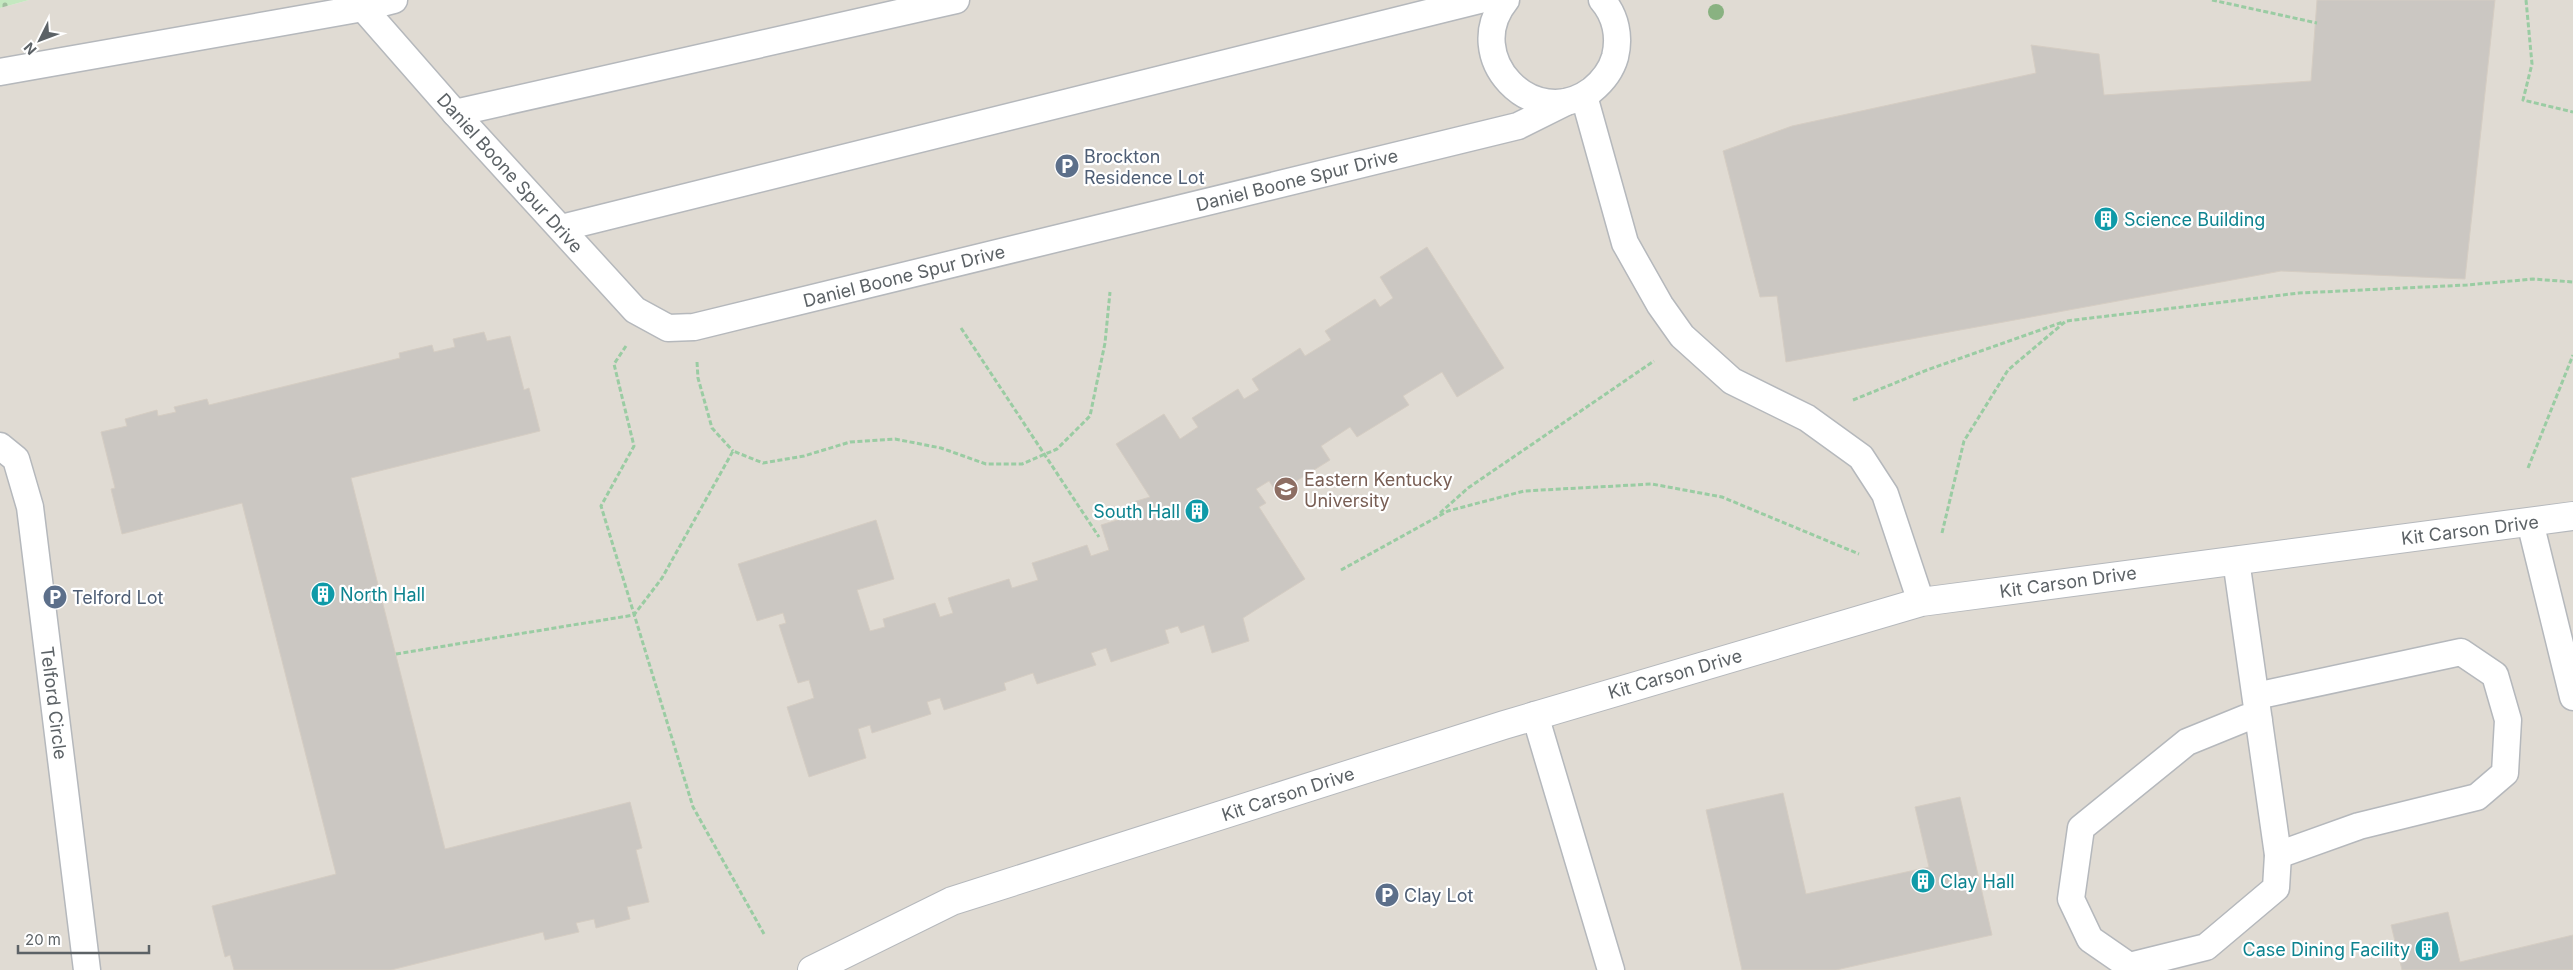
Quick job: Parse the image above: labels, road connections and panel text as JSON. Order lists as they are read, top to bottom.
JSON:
{
  "streets": {
    "street": ["Kit Carson Drive"],
    "lane": ["Daniel Boone Spur Drive", "Telford Circle"]
  },
  "places": {
    "parking": ["Brockton Residence Lot", "Telford Lot", "Clay Lot"],
    "building": [
      "Science Building",
      "South Hall",
      "North Hall",
      "Clay Hall",
      "Case Dining Facility"
    ],
    "school or university": ["Eastern Kentucky University"]
  },
  "scale_bar": "20 m",
  "north": "bottom left"
}
